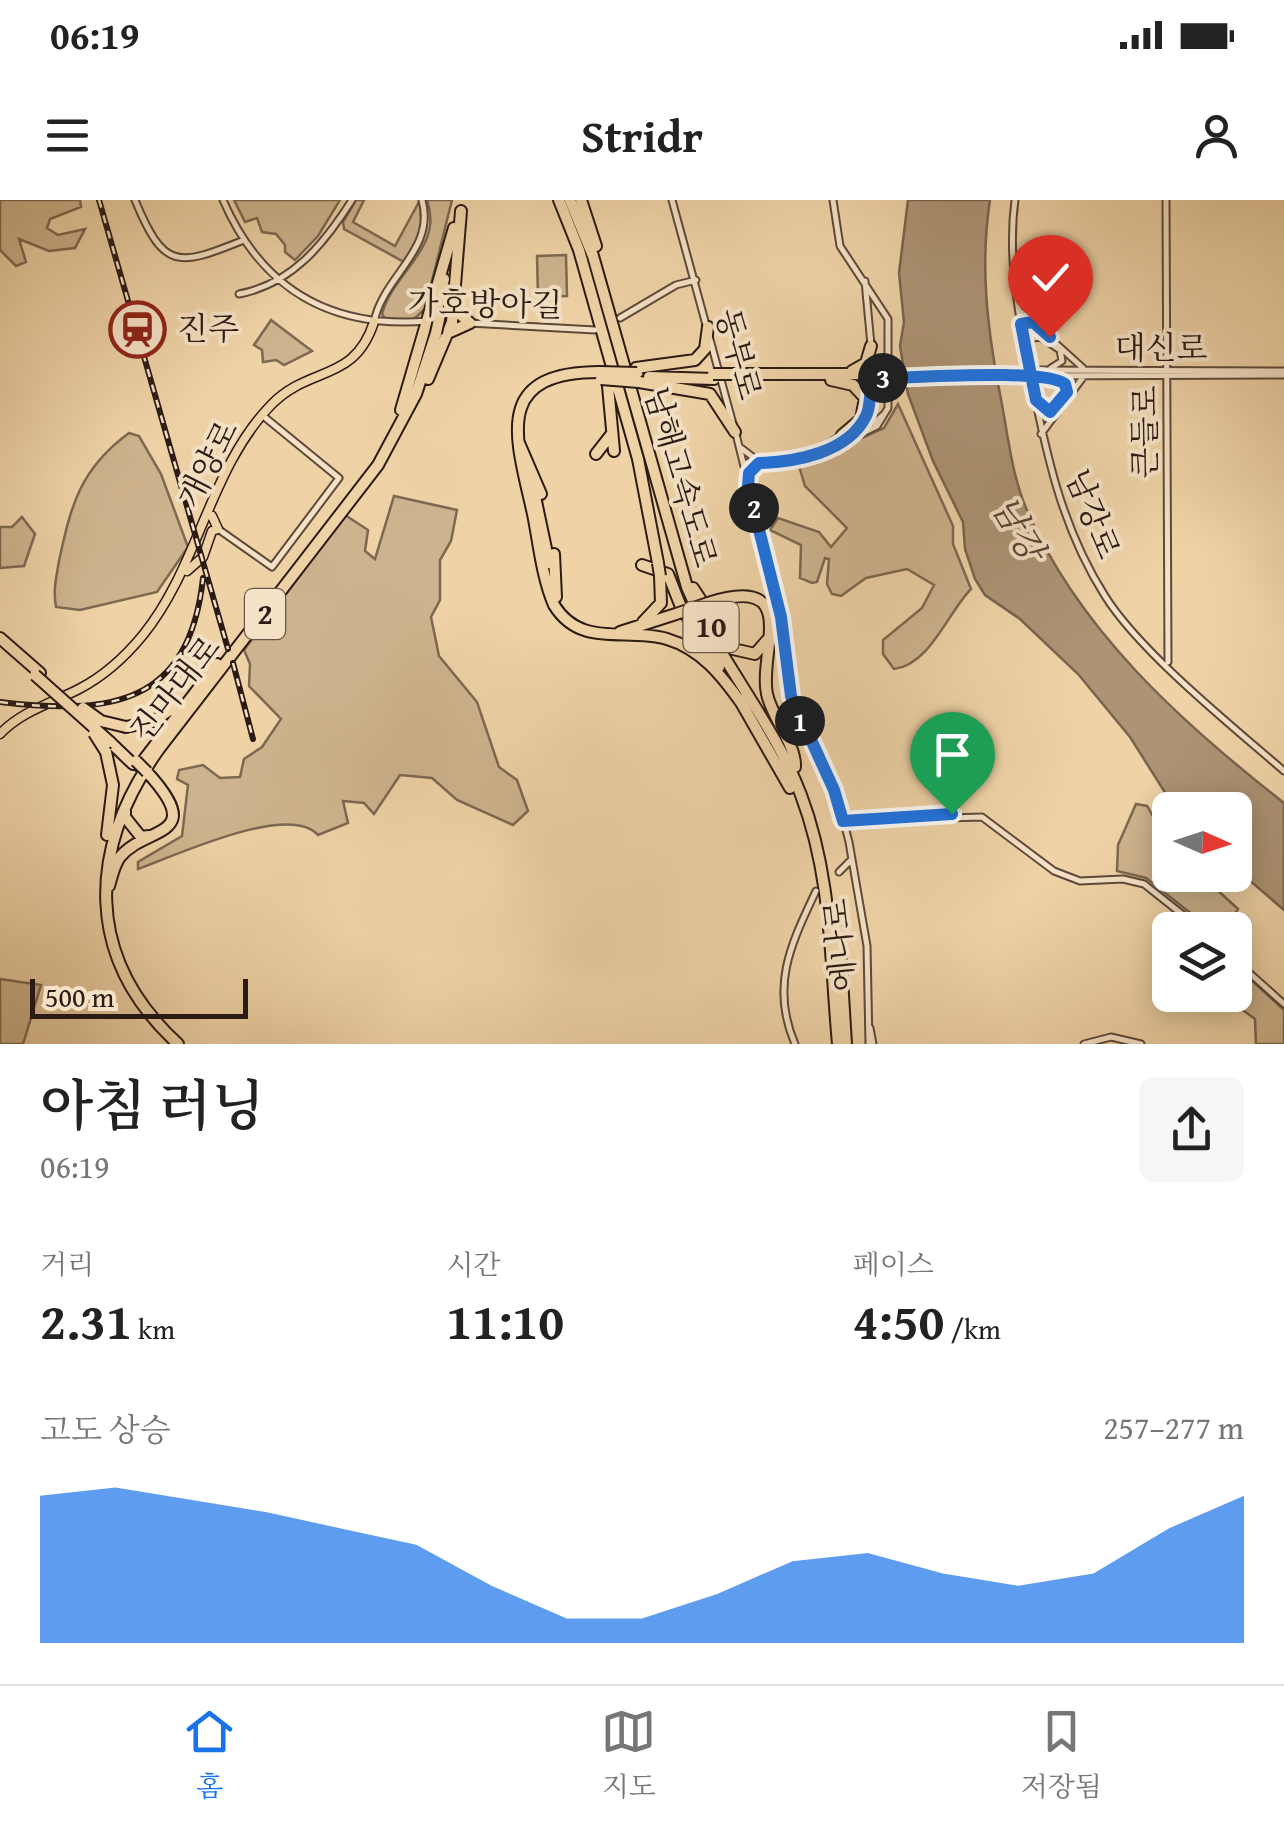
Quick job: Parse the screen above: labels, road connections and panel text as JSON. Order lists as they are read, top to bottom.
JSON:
{
  "streets": {
    "highway": [
      "남해고속도로",
      "2",
      "10",
      "진마대로"
    ],
    "main road": ["개양로"],
    "street": [
      "가호방아길",
      "대신로",
      "동부로",
      "큰들로",
      "남강로",
      "에나로"
    ]
  },
  "crossings": [
    ["가호방아길", "개양로"],
    ["대신로", "큰들로"],
    ["동부로", "에나로"],
    ["큰들로", "남강로"],
    ["2", "진마대로"]
  ],
  "water": ["남강"],
  "places": {
    "station": ["진주"]
  },
  "scale_bar": "500 m",
  "north": "right",
  "page": {
    "status": "06:19",
    "header": "Stridr",
    "pins": ["3", "2", "1"],
    "scale": "500 m",
    "heading": ["아침 러닝", "06:19"],
    "stats": [
      ["거리", "2.31 km"],
      ["시간", "11:10"],
      ["페이스", "4:50 /km"]
    ],
    "chart": ["고도 상승", "257–277 m"],
    "tabs": ["홈", "지도", "저장됨"]
  }
}
